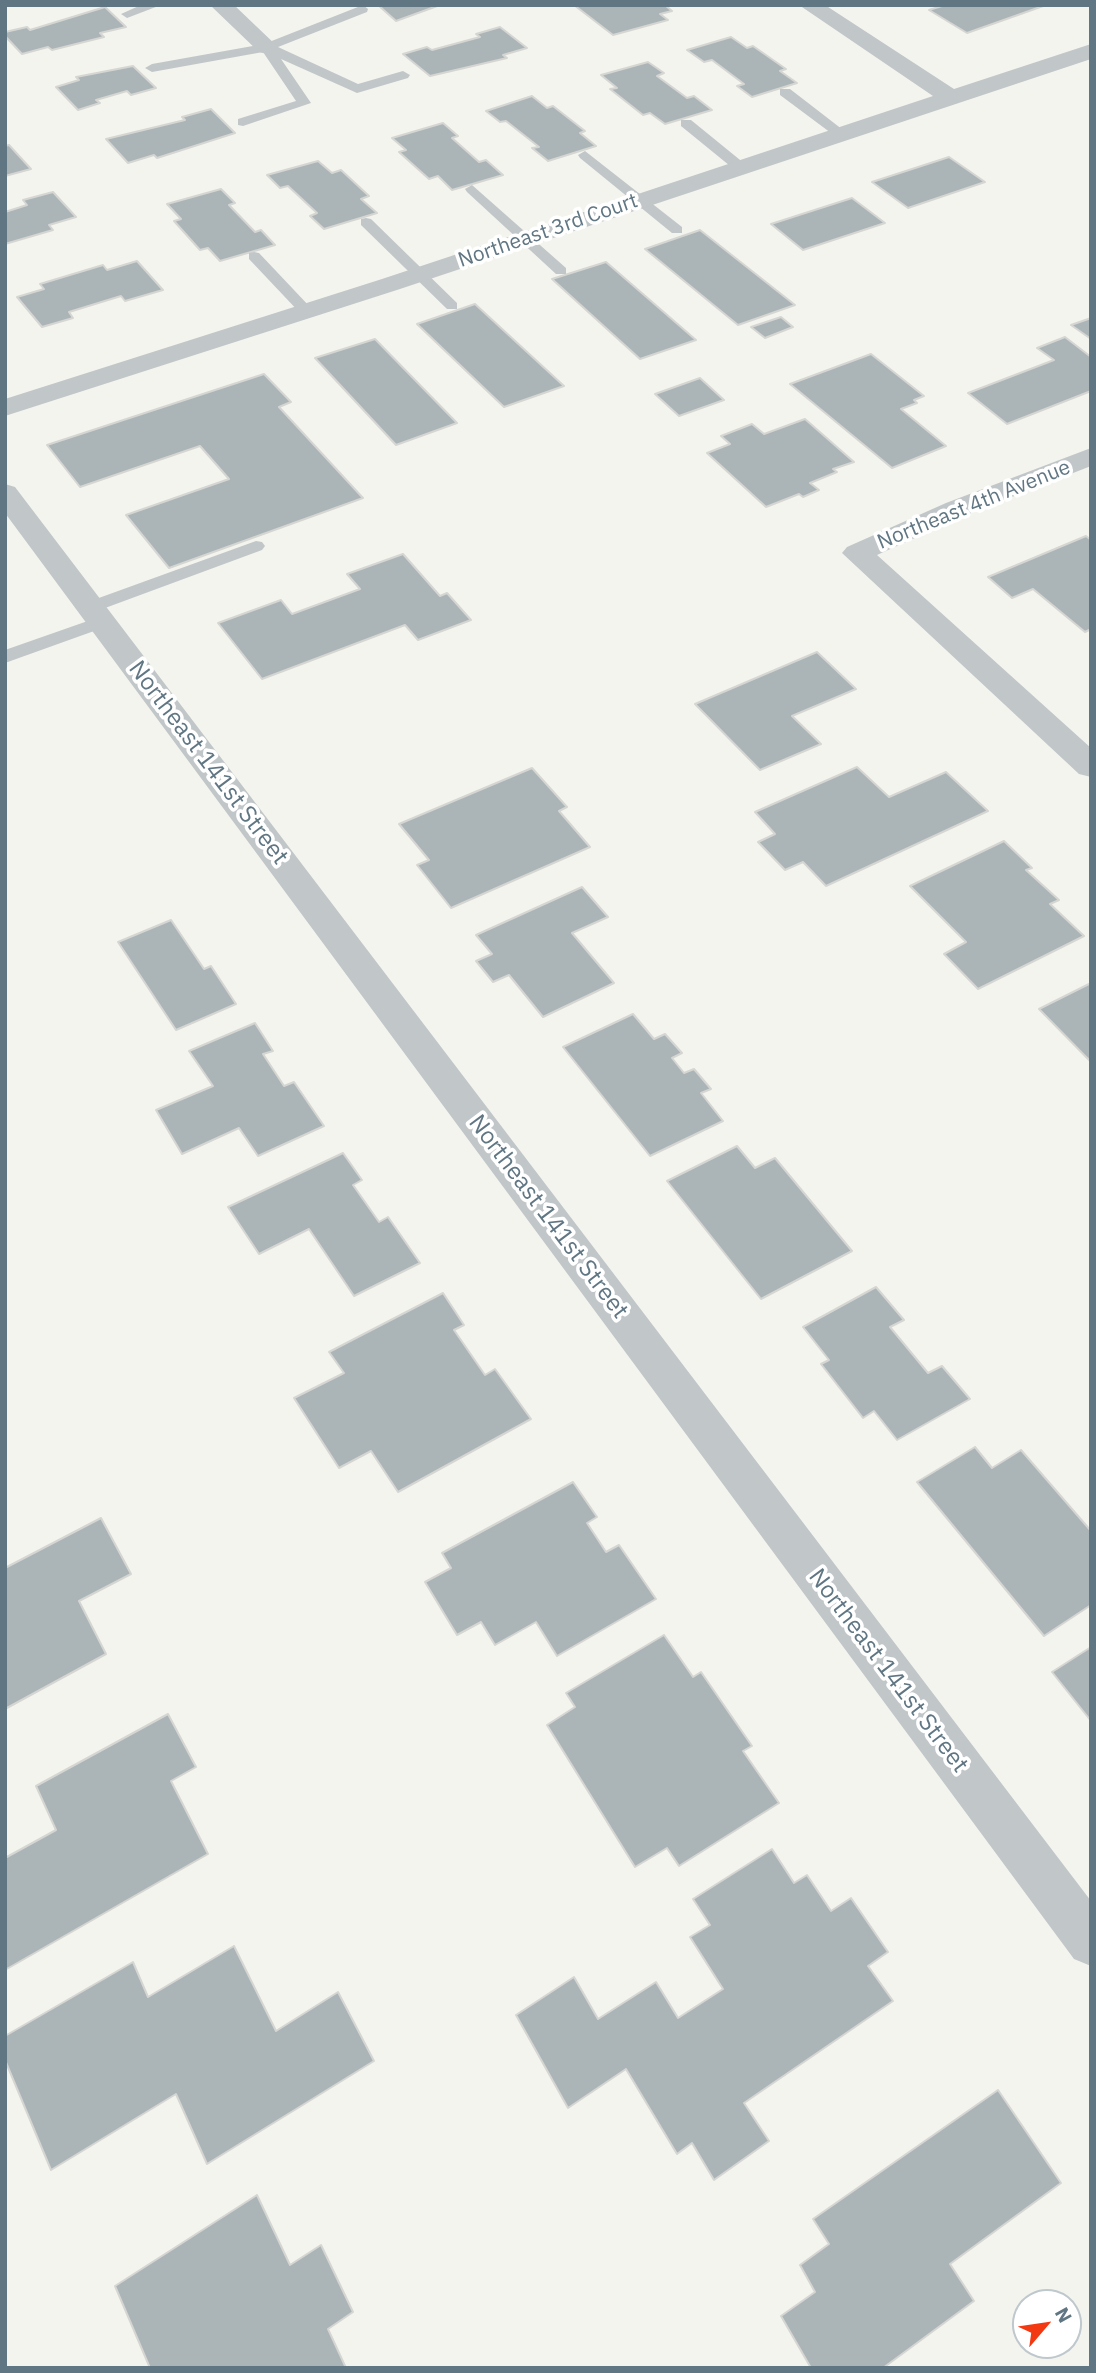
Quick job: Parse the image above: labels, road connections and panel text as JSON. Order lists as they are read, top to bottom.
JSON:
{
  "streets": {
    "street": ["Northeast 3rd Court", "Northeast 4th Avenue", "Northeast 141st Street"]
  },
  "north": "top right"
}
